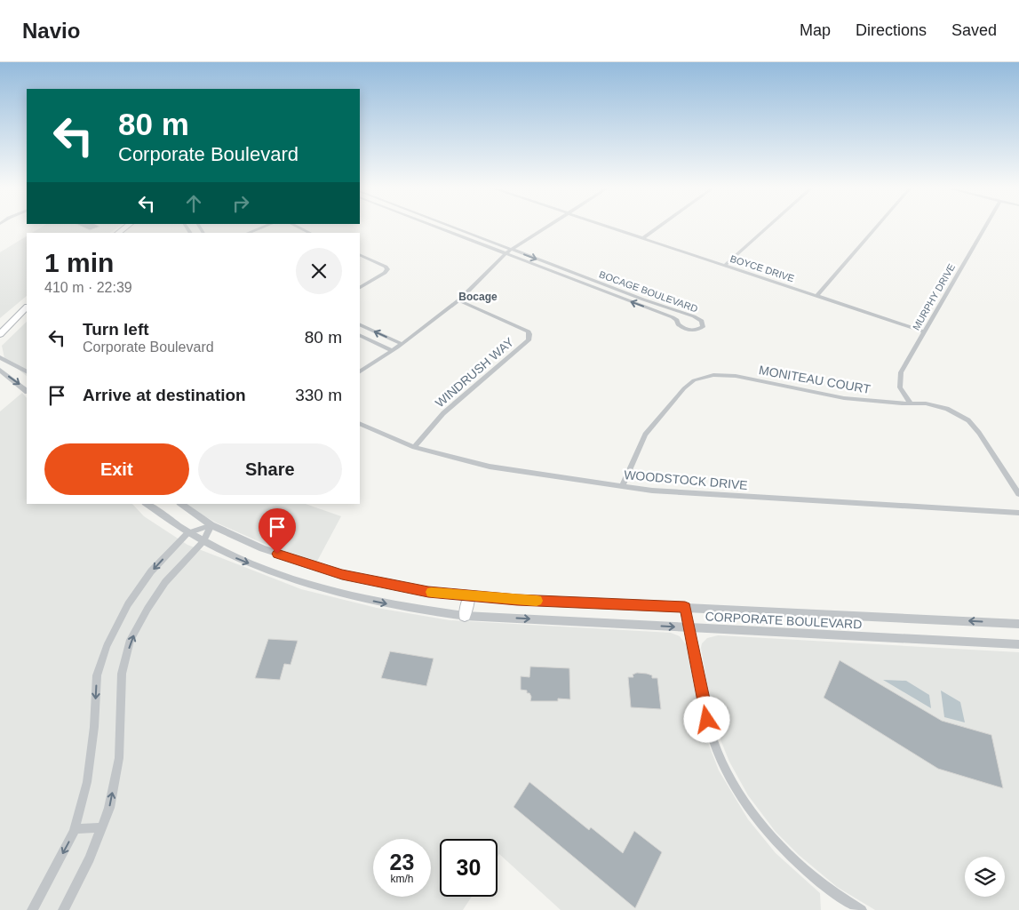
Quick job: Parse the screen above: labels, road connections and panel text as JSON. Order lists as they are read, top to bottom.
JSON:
{
  "streets": {
    "street": [
      "BOYCE DRIVE",
      "BOCAGE BOULEVARD",
      "MURPHY DRIVE",
      "WINDRUSH WAY",
      "MONITEAU COURT",
      "WOODSTOCK DRIVE",
      "CORPORATE BOULEVARD"
    ]
  },
  "crossings": [
    ["BOYCE DRIVE", "MURPHY DRIVE"],
    ["MURPHY DRIVE", "MONITEAU COURT"],
    ["WINDRUSH WAY", "WOODSTOCK DRIVE"],
    ["MONITEAU COURT", "WOODSTOCK DRIVE"]
  ],
  "districts": ["Bocage"],
  "page": {
    "header": "Navio",
    "nav": ["Map", "Directions", "Saved"],
    "turn": ["80 m", "Corporate Boulevard"],
    "heading": ["1 min", "410 m · 22:39"],
    "list": [
      {
        "name": "Turn left",
        "note": "Corporate Boulevard",
        "value": "80 m"
      },
      {
        "name": "Arrive at destination",
        "value": "330 m"
      }
    ],
    "buttons": ["Exit", "Share"],
    "speed": "23 km/h",
    "limit": "30"
  }
}
